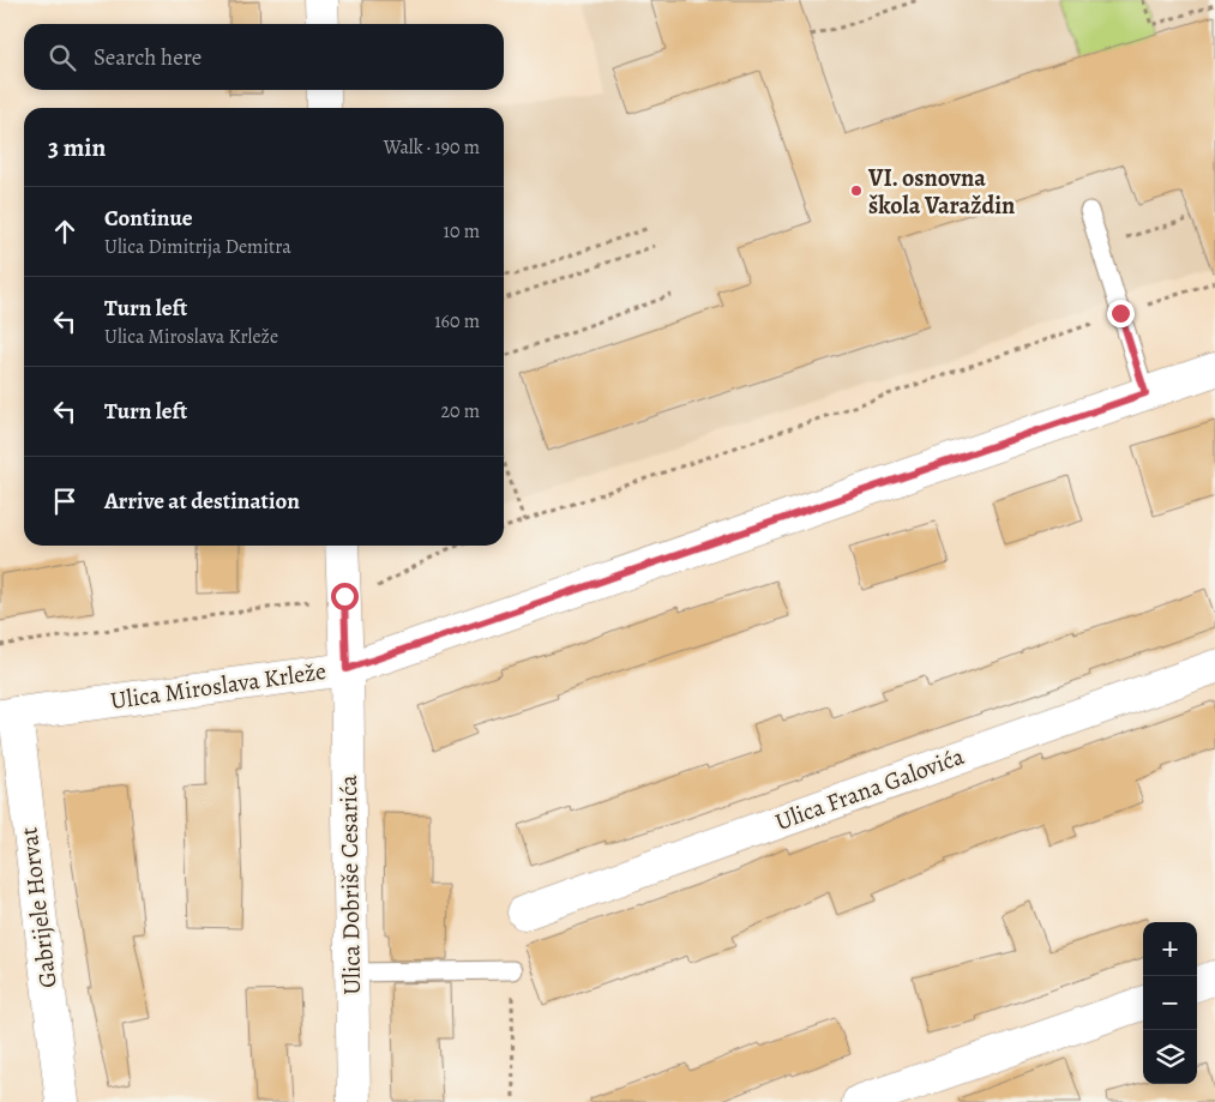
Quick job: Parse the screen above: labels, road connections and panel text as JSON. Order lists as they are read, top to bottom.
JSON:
{
  "streets": {
    "street": [
      "Ulica Miroslava Krleže",
      "Ulica Frana Galovića",
      "Ulica Dobriše Cesarića",
      "Gabrijele Horvat"
    ]
  },
  "crossings": [
    ["Ulica Miroslava Krleže", "Ulica Dobriše Cesarića"],
    ["Ulica Miroslava Krleže", "Gabrijele Horvat"]
  ],
  "places": ["VI. osnovna škola Varaždin"],
  "page": {
    "search": "Search here",
    "heading": ["3 min", "Walk · 190 m"],
    "list": [
      ["Continue", "Ulica Dimitrija Demitra", "10 m"],
      ["Turn left", "Ulica Miroslava Krleže", "160 m"],
      ["Turn left", "20 m"],
      "Arrive at destination"
    ],
    "map_buttons": ["+", "−"]
  }
}
